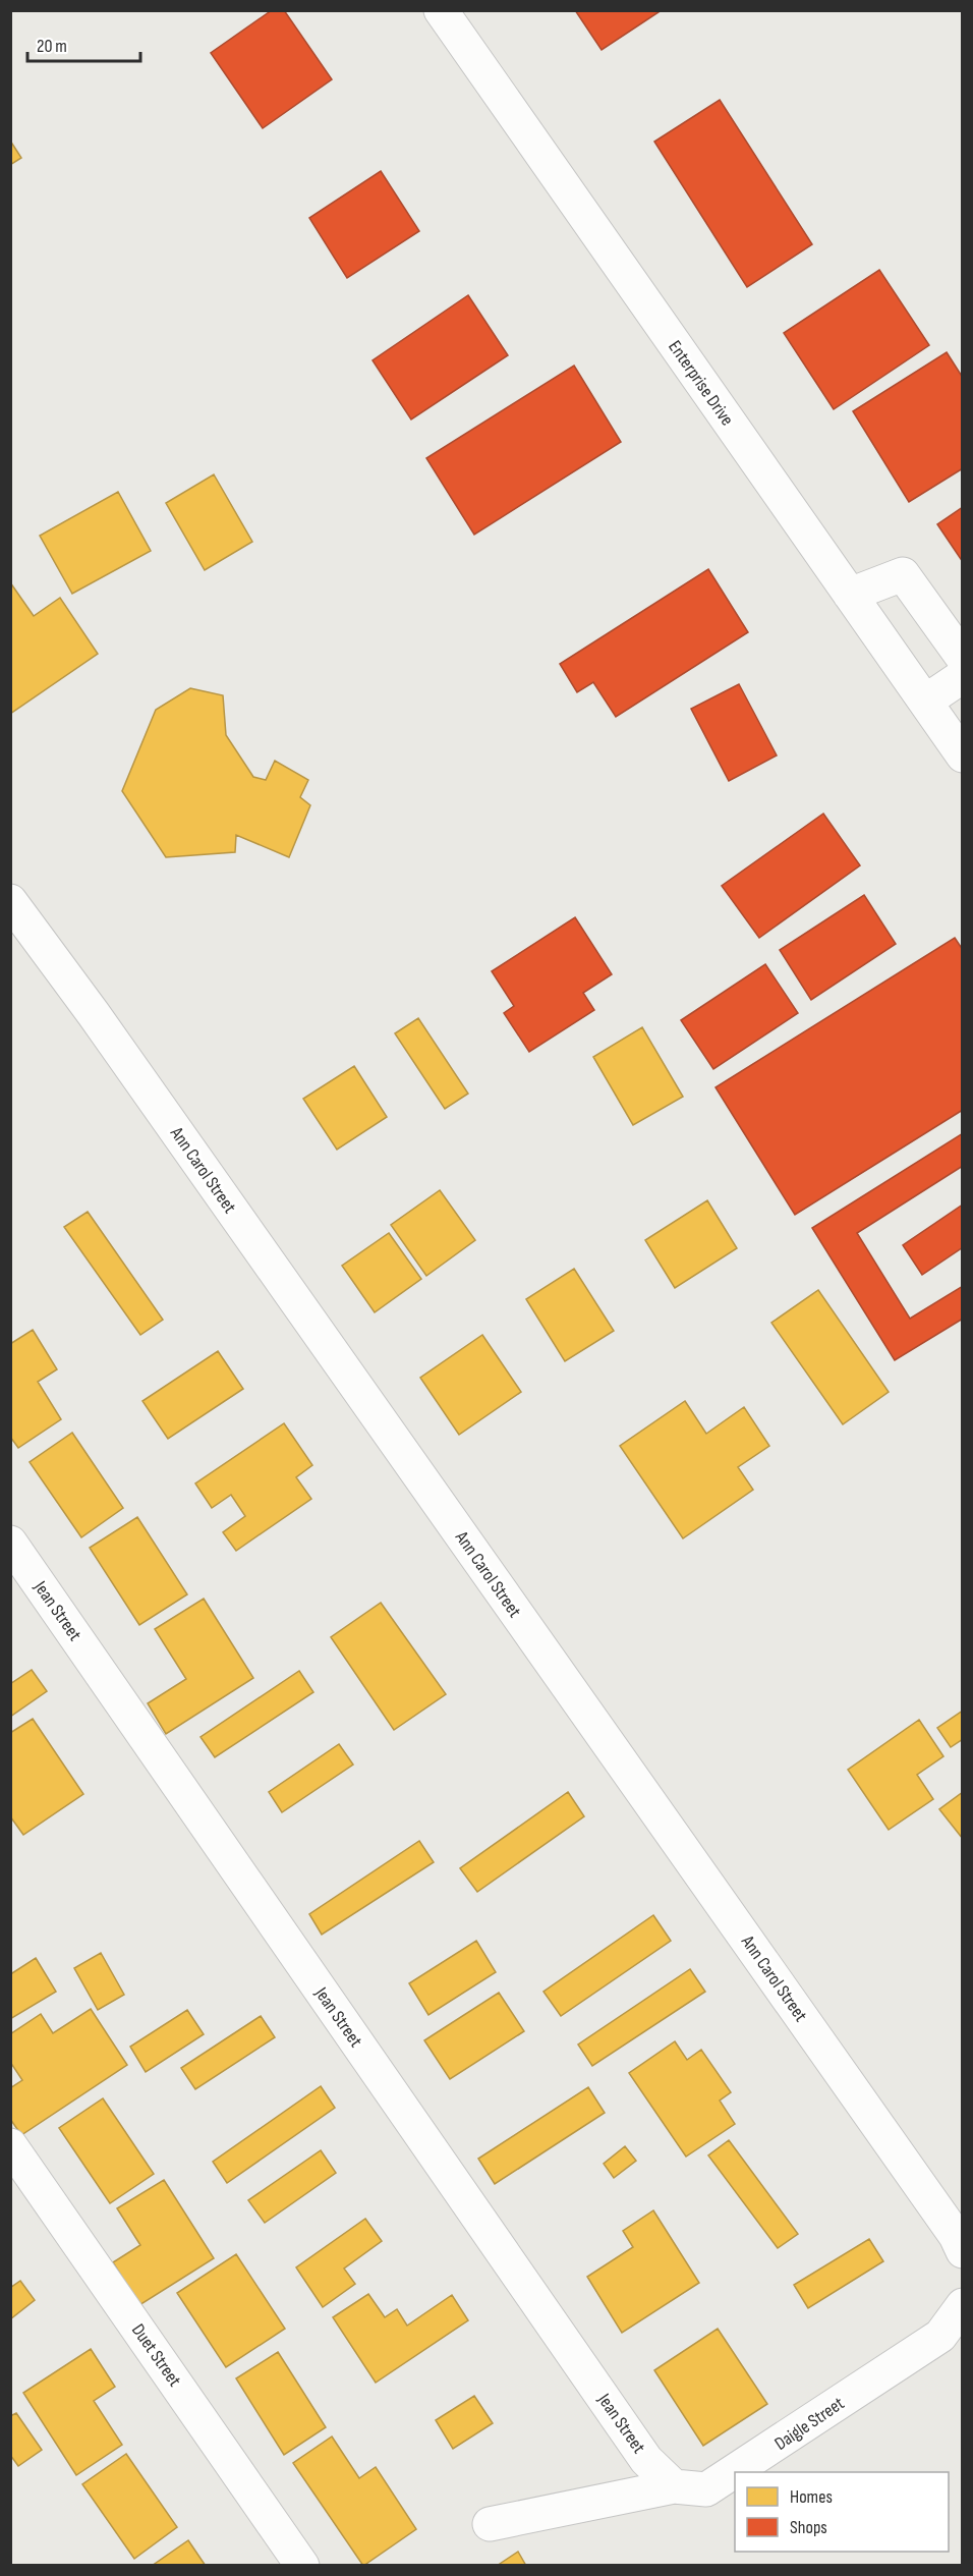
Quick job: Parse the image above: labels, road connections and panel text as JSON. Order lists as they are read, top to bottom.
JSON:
{
  "streets": {
    "street": [
      "Enterprise Drive",
      "Ann Carol Street",
      "Jean Street",
      "Duet Street",
      "Daigle Street"
    ]
  },
  "crossings": [
    ["Jean Street", "Daigle Street"]
  ],
  "legend": ["Homes", "Shops"],
  "scale_bar": "20 m"
}
